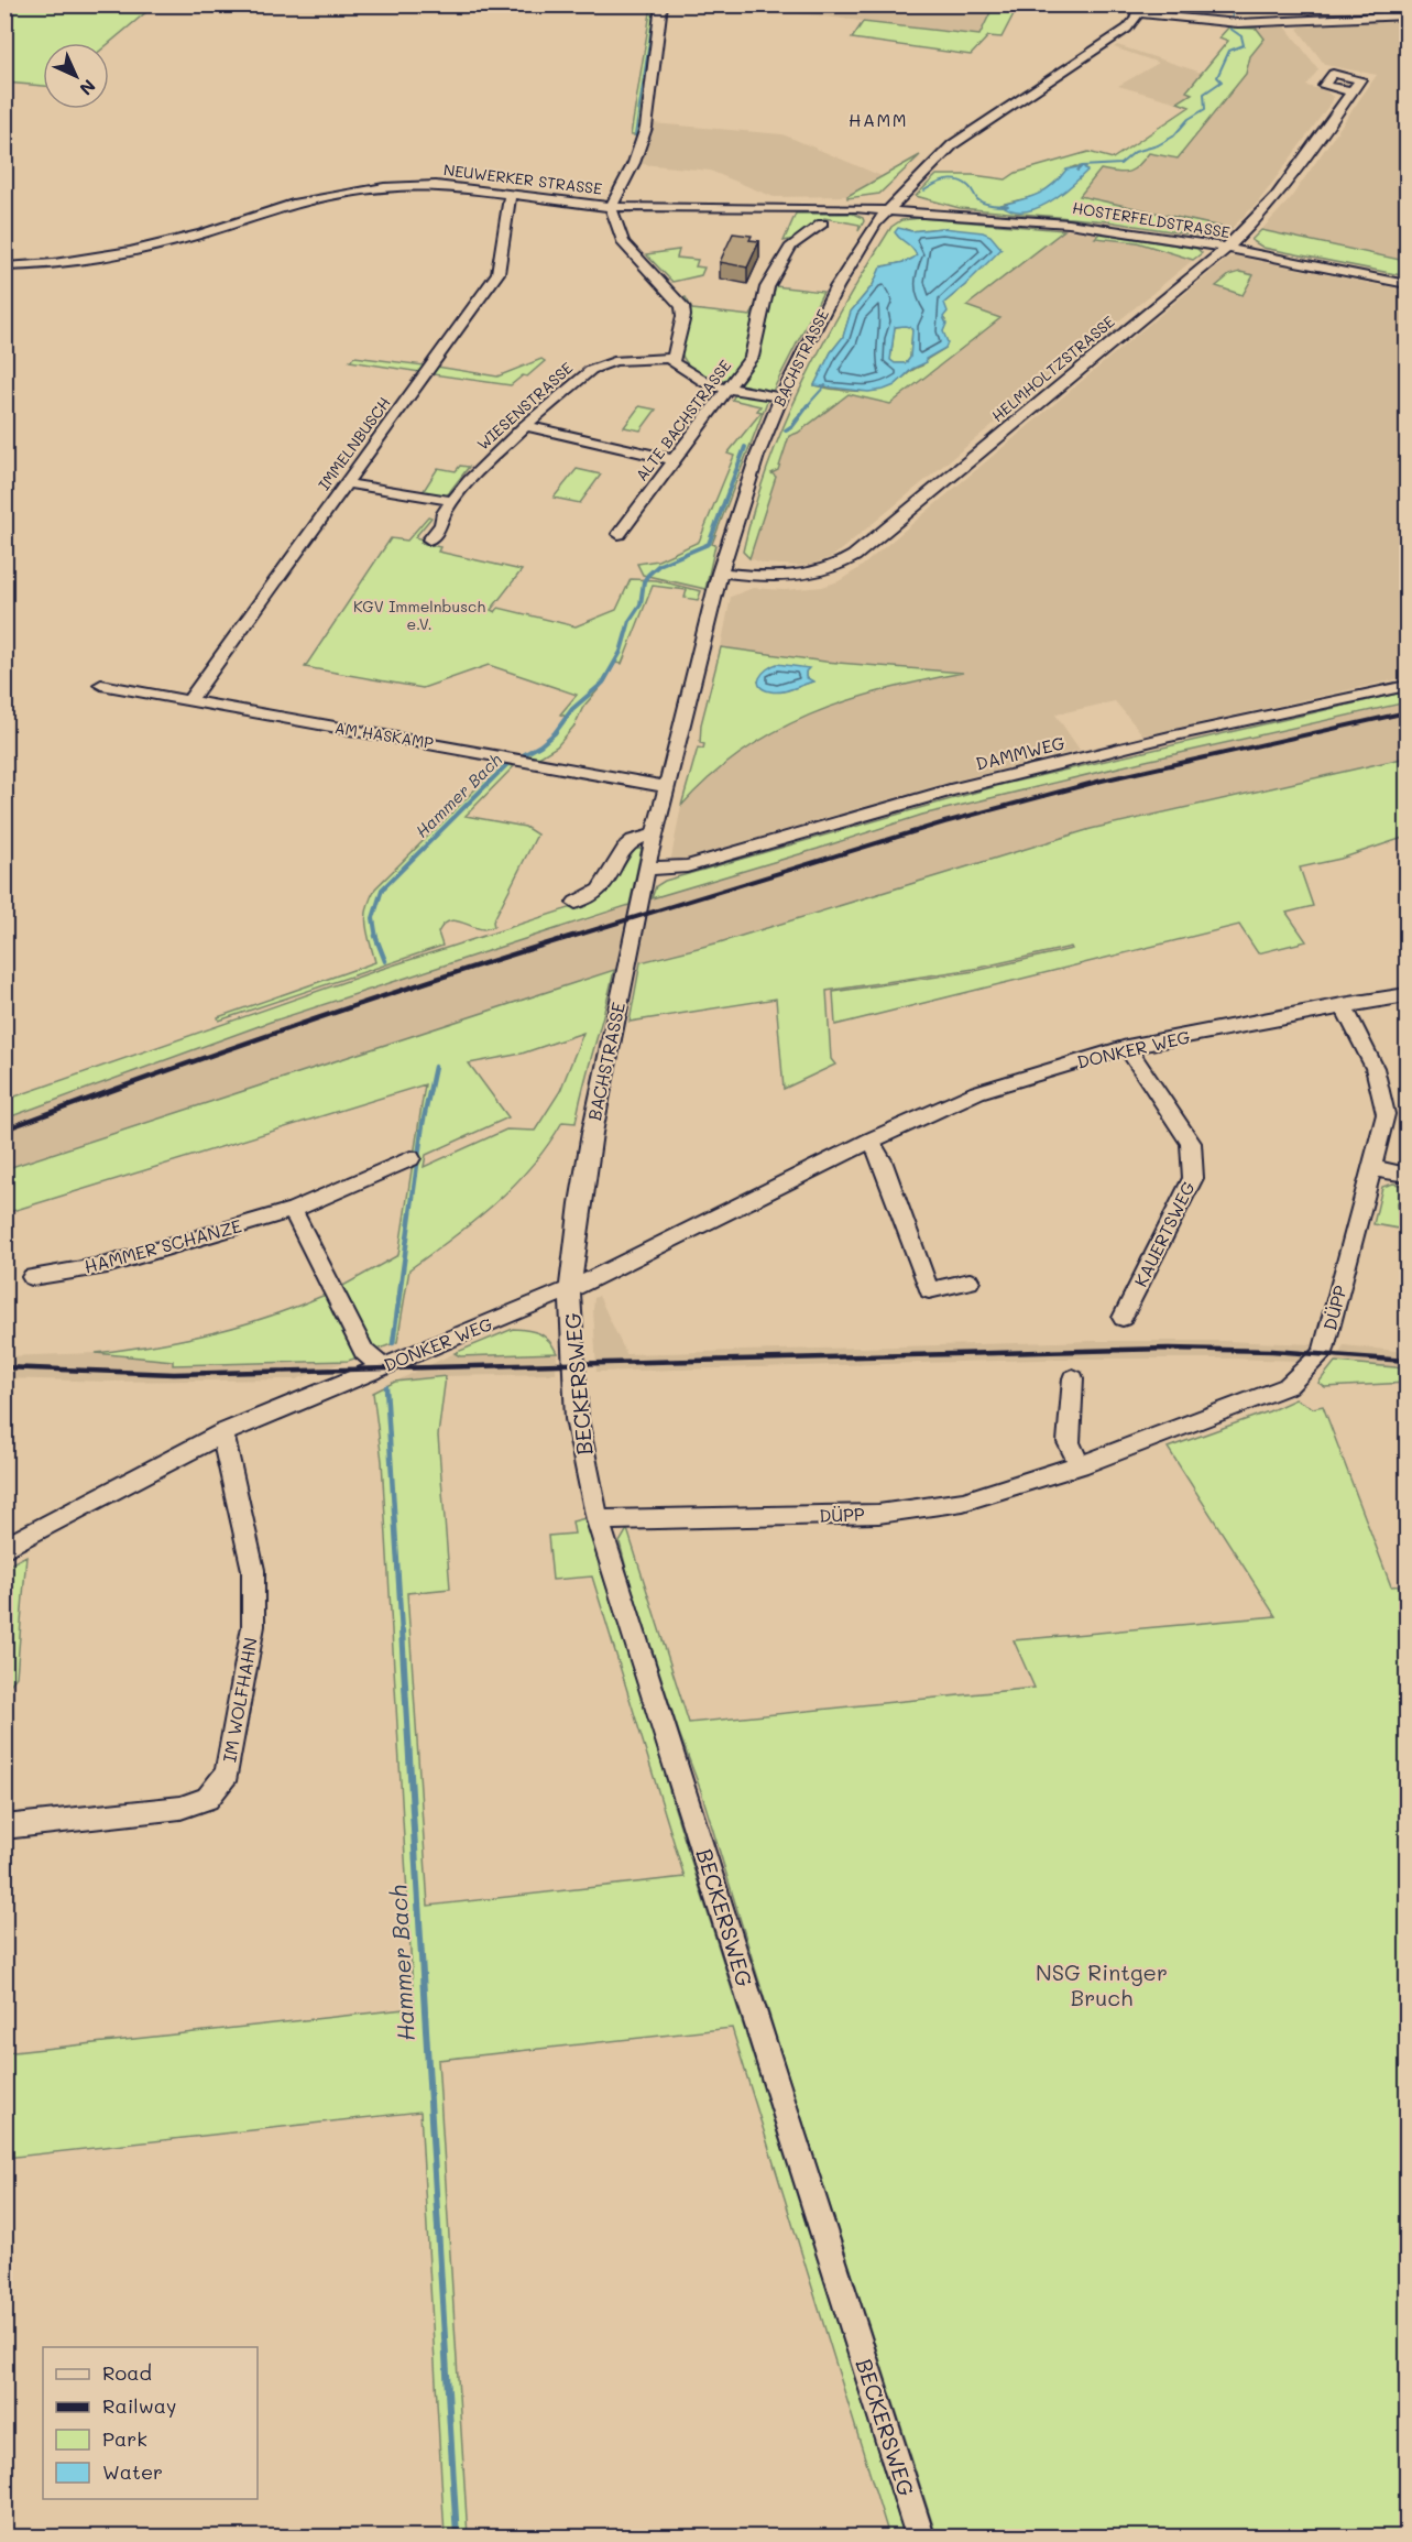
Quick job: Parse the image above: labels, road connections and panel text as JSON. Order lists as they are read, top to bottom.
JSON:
{
  "streets": {
    "street": [
      "NEUWERKER STRASSE",
      "HOSTERFELDSTRASSE",
      "BACHSTRASSE",
      "HELMHOLTZSTRASSE",
      "WIESENSTRASSE",
      "ALTE BACHSTRASSE",
      "IMMELNBUSCH",
      "AM HASKAMP",
      "DAMMWEG",
      "DONKER WEG",
      "KAUERTSWEG",
      "HAMMER SCHANZE",
      "DÜPP",
      "BECKERSWEG",
      "IM WOLFHAHN"
    ]
  },
  "crossings": [
    ["NEUWERKER STRASSE", "HOSTERFELDSTRASSE"],
    ["NEUWERKER STRASSE", "BACHSTRASSE"],
    ["NEUWERKER STRASSE", "IMMELNBUSCH"],
    ["HOSTERFELDSTRASSE", "BACHSTRASSE"],
    ["HOSTERFELDSTRASSE", "HELMHOLTZSTRASSE"],
    ["BACHSTRASSE", "HELMHOLTZSTRASSE"],
    ["BACHSTRASSE", "AM HASKAMP"],
    ["BACHSTRASSE", "DAMMWEG"],
    ["BACHSTRASSE", "DONKER WEG"],
    ["BACHSTRASSE", "BECKERSWEG"],
    ["IMMELNBUSCH", "AM HASKAMP"],
    ["DONKER WEG", "KAUERTSWEG"],
    ["DONKER WEG", "DÜPP"],
    ["DONKER WEG", "BECKERSWEG"],
    ["DONKER WEG", "IM WOLFHAHN"],
    ["DÜPP", "BECKERSWEG"]
  ],
  "districts": ["HAMM"],
  "water": ["Hammer Bach"],
  "parks": ["KGV Immelnbusch e.V.", "NSG Rintger Bruch"],
  "legend": [
    "Road",
    "Railway",
    "Park",
    "Water"
  ],
  "north": "bottom right"
}
